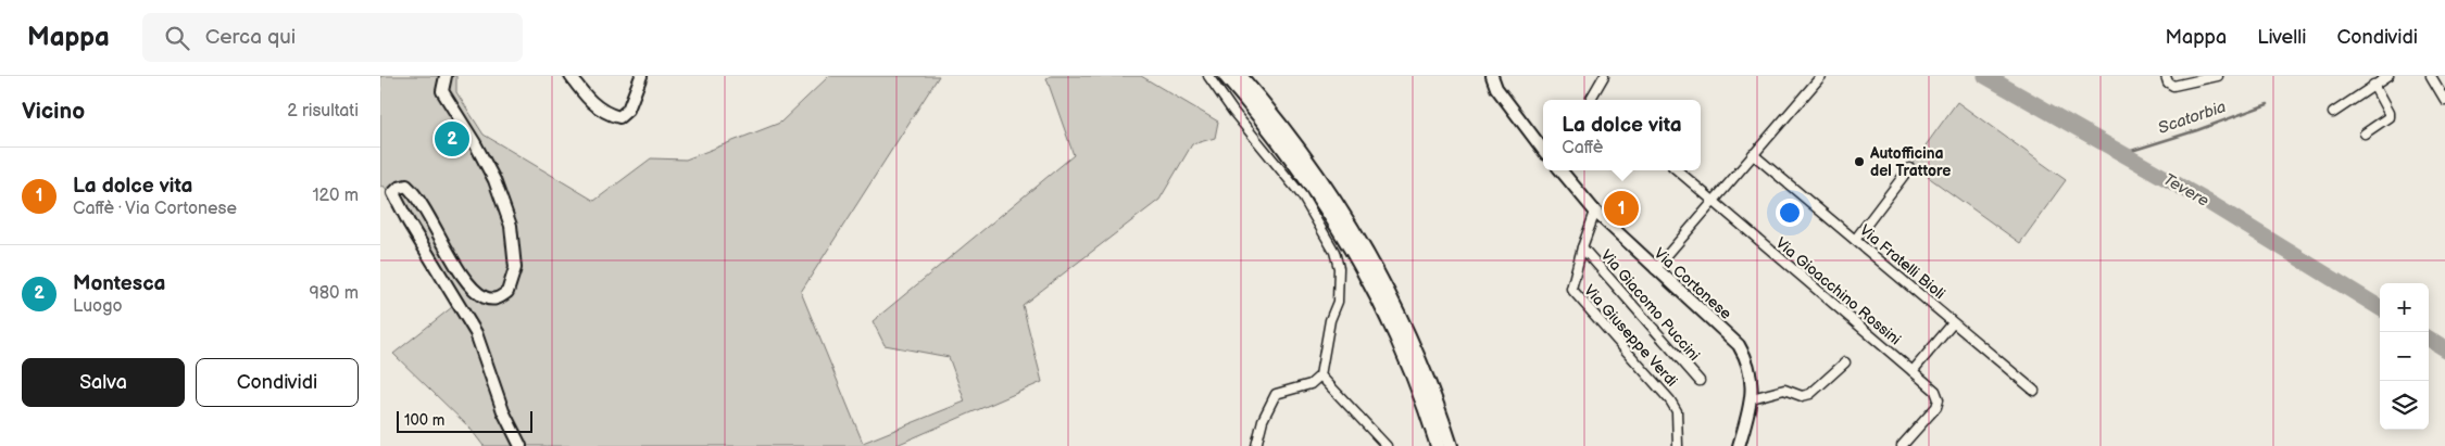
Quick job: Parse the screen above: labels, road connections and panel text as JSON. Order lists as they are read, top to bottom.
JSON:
{
  "streets": {
    "street": [
      "Via Fratelli Bioli",
      "Via Cortonese",
      "Via Gioacchino Rossini",
      "Via Giacomo Puccini",
      "Via Giuseppe Verdi"
    ]
  },
  "crossings": [
    ["Via Cortonese", "Via Giuseppe Verdi"],
    ["Via Giacomo Puccini", "Via Giuseppe Verdi"]
  ],
  "water": ["Scatorbia", "Tevere"],
  "places": ["Autofficina del Trattore"],
  "scale_bar": "100 m",
  "page": {
    "header": "Mappa",
    "search": "Cerca qui",
    "nav": ["Mappa", "Livelli", "Condividi"],
    "heading": ["Vicino", "2 risultati"],
    "popup": ["La dolce vita", "Caffè"],
    "pins": ["2", "1"],
    "list": [
      {
        "mark": "1",
        "name": "La dolce vita",
        "note": "Caffè · Via Cortonese",
        "value": "120 m"
      },
      {
        "mark": "2",
        "name": "Montesca",
        "note": "Luogo",
        "value": "980 m"
      }
    ],
    "map_buttons": ["+", "−"],
    "buttons": ["Salva", "Condividi"],
    "scale": "100 m"
  }
}
